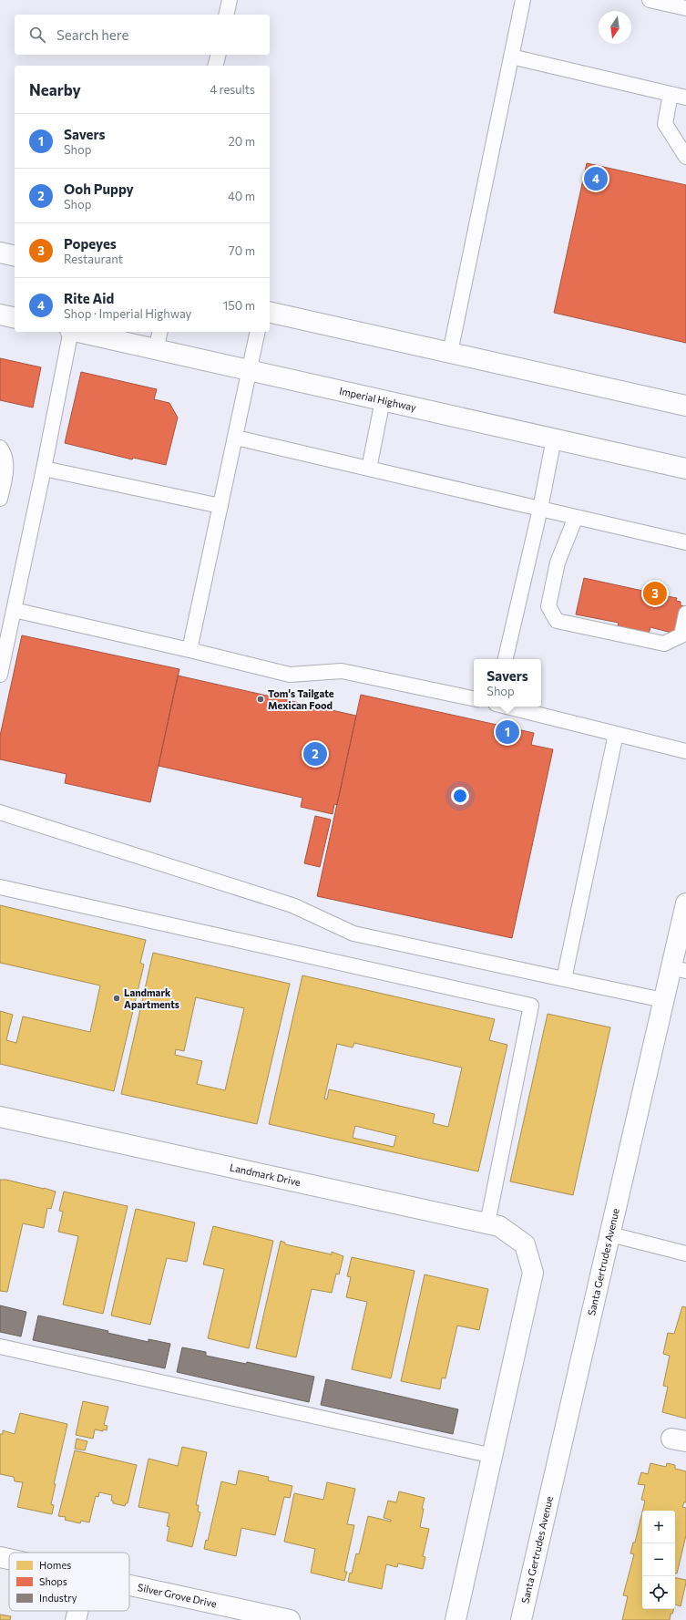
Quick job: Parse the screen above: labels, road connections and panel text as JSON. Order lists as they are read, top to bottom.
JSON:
{
  "streets": {
    "main road": [
      "Imperial Highway",
      "Landmark Drive",
      "Santa Gertrudes Avenue",
      "Silver Grove Drive"
    ]
  },
  "places": ["Tom's Tailgate Mexican Food", "Landmark Apartments"],
  "legend": ["Homes", "Shops", "Industry"],
  "north": "bottom",
  "page": {
    "search": "Search here",
    "heading": ["Nearby", "4 results"],
    "list": [
      {
        "mark": "1",
        "name": "Savers",
        "note": "Shop",
        "value": "20 m"
      },
      {
        "mark": "2",
        "name": "Ooh Puppy",
        "note": "Shop",
        "value": "40 m"
      },
      {
        "mark": "3",
        "name": "Popeyes",
        "note": "Restaurant",
        "value": "70 m"
      },
      {
        "mark": "4",
        "name": "Rite Aid",
        "note": "Shop · Imperial Highway",
        "value": "150 m"
      }
    ],
    "pins": [
      "4",
      "3",
      "1",
      "2"
    ],
    "popup": ["Savers", "Shop"],
    "map_buttons": ["+", "−"]
  }
}
